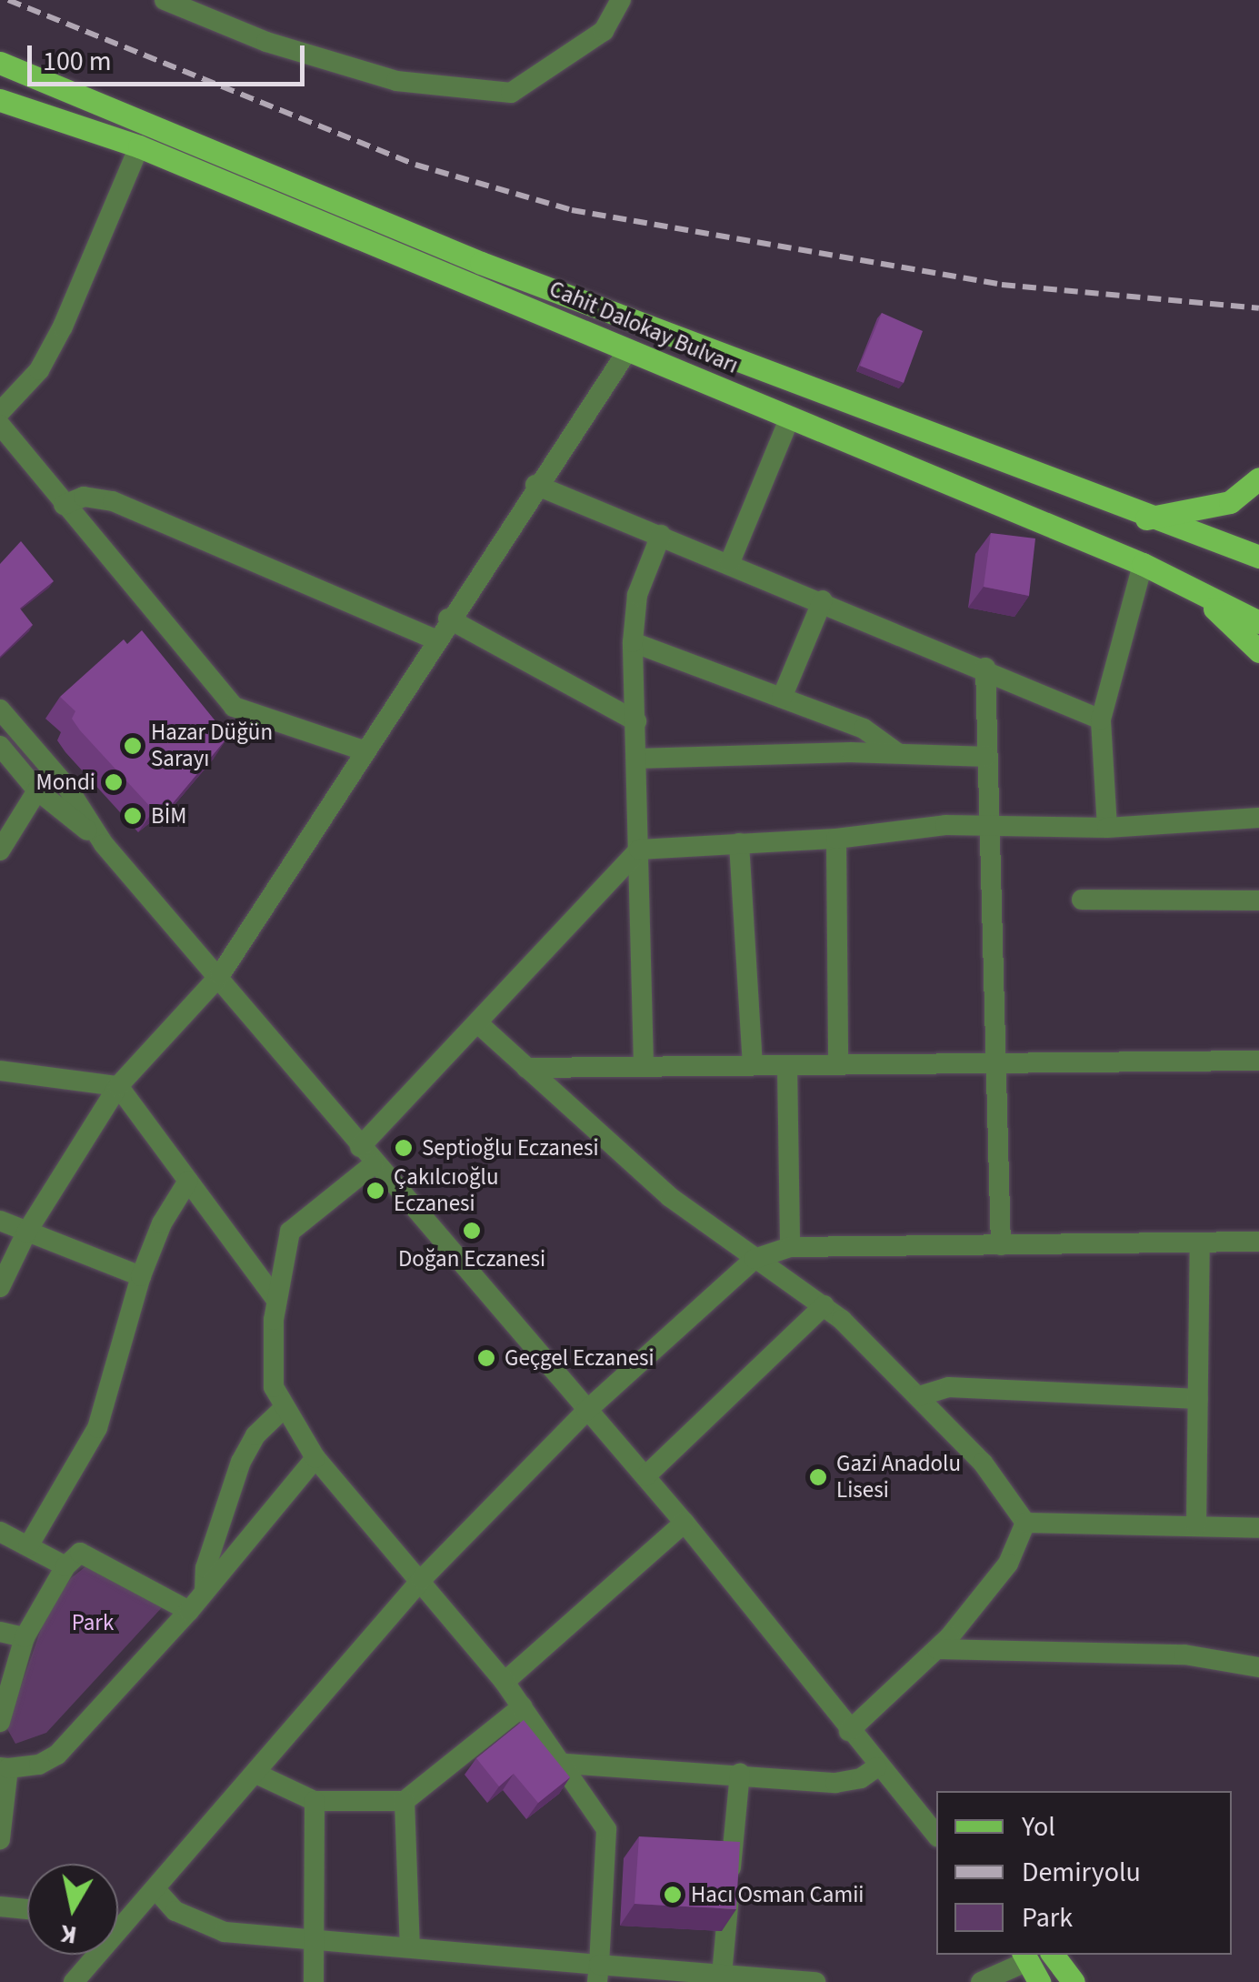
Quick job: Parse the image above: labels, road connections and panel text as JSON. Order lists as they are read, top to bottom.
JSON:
{
  "streets": {
    "main road": ["Cahit Dalokay Bulvarı"]
  },
  "parks": ["Park"],
  "places": [
    "Hazar Düğün Sarayı",
    "Mondi",
    "BİM",
    "Septioğlu Eczanesi",
    "Çakılcıoğlu Eczanesi",
    "Doğan Eczanesi",
    "Geçgel Eczanesi",
    "Gazi Anadolu Lisesi",
    "Hacı Osman Camii"
  ],
  "legend": ["Yol", "Demiryolu", "Park"],
  "scale_bar": "100 m",
  "north": "bottom"
}
